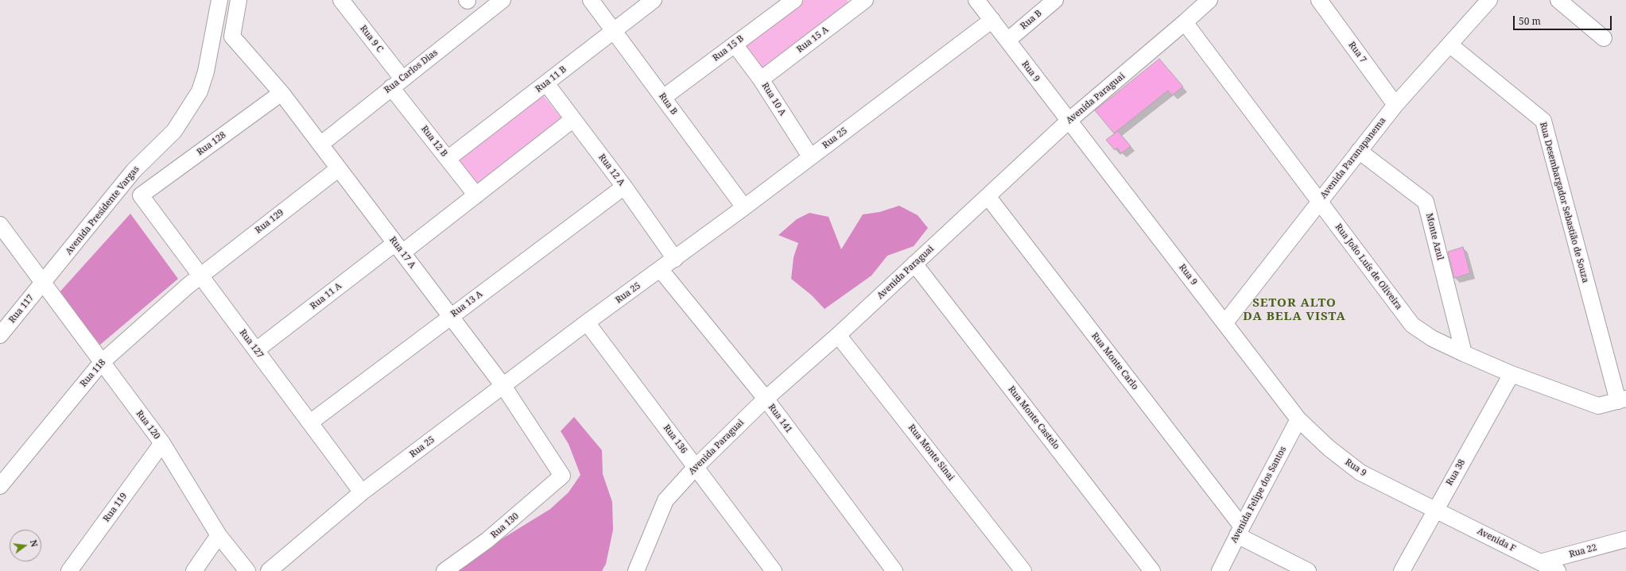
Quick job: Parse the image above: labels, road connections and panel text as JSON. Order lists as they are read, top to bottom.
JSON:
{
  "streets": {
    "street": [
      "Rua B",
      "Rua 9 C",
      "Rua 15 A",
      "Rua 15 B",
      "Rua 7",
      "Rua Carlos Dias",
      "Rua 9",
      "Rua 11 B",
      "Avenida Paraguai",
      "Rua 10 A",
      "Rua 25",
      "Rua 12 B",
      "Rua 128",
      "Avenida Paranapanema",
      "Rua 12 A",
      "Rua Desembargador Sebastião de Souza",
      "Avenida Presidente Vargas",
      "Rua 129",
      "Monte Azul",
      "Rua 17 A",
      "Rua João Luís de Oliveira",
      "Rua 11 A",
      "Rua 13 A",
      "Rua 117",
      "Rua 127",
      "Rua Monte Carlo",
      "Rua 118",
      "Rua Monte Castelo",
      "Rua 141",
      "Rua 120",
      "Rua 136",
      "Rua Monte Sinai",
      "Rua 38",
      "Avenida Felipe dos Santos",
      "Rua 119",
      "Rua 130",
      "Avenida F",
      "Rua 22"
    ]
  },
  "crossings": [
    ["Rua B", "Rua 15 B"],
    ["Rua B", "Rua 9"],
    ["Rua B", "Rua 11 B"],
    ["Rua B", "Rua 25"],
    ["Rua 9 C", "Rua Carlos Dias"],
    ["Rua 9 C", "Rua 12 B"],
    ["Rua 15 A", "Rua 10 A"],
    ["Rua 15 B", "Rua 10 A"],
    ["Rua 7", "Avenida Paranapanema"],
    ["Rua Carlos Dias", "Rua 12 B"],
    ["Rua Carlos Dias", "Rua 17 A"],
    ["Rua 9", "Avenida Paraguai"],
    ["Rua 9", "Rua 25"],
    ["Rua 9", "Avenida Paranapanema"],
    ["Rua 9", "Rua 38"],
    ["Rua 9", "Avenida Felipe dos Santos"],
    ["Rua 9", "Avenida F"],
    ["Rua 11 B", "Rua 12 B"],
    ["Rua 11 B", "Rua 12 A"],
    ["Avenida Paraguai", "Rua João Luís de Oliveira"],
    ["Avenida Paraguai", "Rua Monte Carlo"],
    ["Avenida Paraguai", "Rua Monte Castelo"],
    ["Avenida Paraguai", "Rua 141"],
    ["Avenida Paraguai", "Rua 136"],
    ["Avenida Paraguai", "Rua Monte Sinai"],
    ["Rua 10 A", "Rua 25"],
    ["Rua 25", "Rua 12 A"],
    ["Rua 25", "Rua 17 A"],
    ["Rua 25", "Rua 127"],
    ["Rua 25", "Rua 141"],
    ["Rua 25", "Rua 136"],
    ["Rua 128", "Rua 17 A"],
    ["Rua 128", "Rua 127"],
    ["Avenida Paranapanema", "Rua Desembargador Sebastião de Souza"],
    ["Avenida Paranapanema", "Monte Azul"],
    ["Avenida Paranapanema", "Rua João Luís de Oliveira"],
    ["Rua 12 A", "Rua 13 A"],
    ["Rua Desembargador Sebastião de Souza", "Rua João Luís de Oliveira"],
    ["Avenida Presidente Vargas", "Rua 117"],
    ["Avenida Presidente Vargas", "Rua 120"],
    ["Rua 129", "Rua 17 A"],
    ["Rua 129", "Rua 127"],
    ["Rua 129", "Rua 118"],
    ["Monte Azul", "Rua João Luís de Oliveira"],
    ["Rua 17 A", "Rua 11 A"],
    ["Rua 17 A", "Rua 13 A"],
    ["Rua 17 A", "Rua 130"],
    ["Rua João Luís de Oliveira", "Rua 38"],
    ["Rua 11 A", "Rua 127"],
    ["Rua 13 A", "Rua 127"],
    ["Rua 117", "Rua 120"],
    ["Rua 127", "Rua 118"],
    ["Rua Monte Carlo", "Avenida Felipe dos Santos"],
    ["Rua 118", "Rua 120"],
    ["Rua 120", "Rua 119"],
    ["Rua 38", "Avenida F"],
    ["Avenida F", "Rua 22"]
  ],
  "districts": ["SETOR ALTO DA BELA VISTA"],
  "scale_bar": "50 m",
  "north": "right"
}
